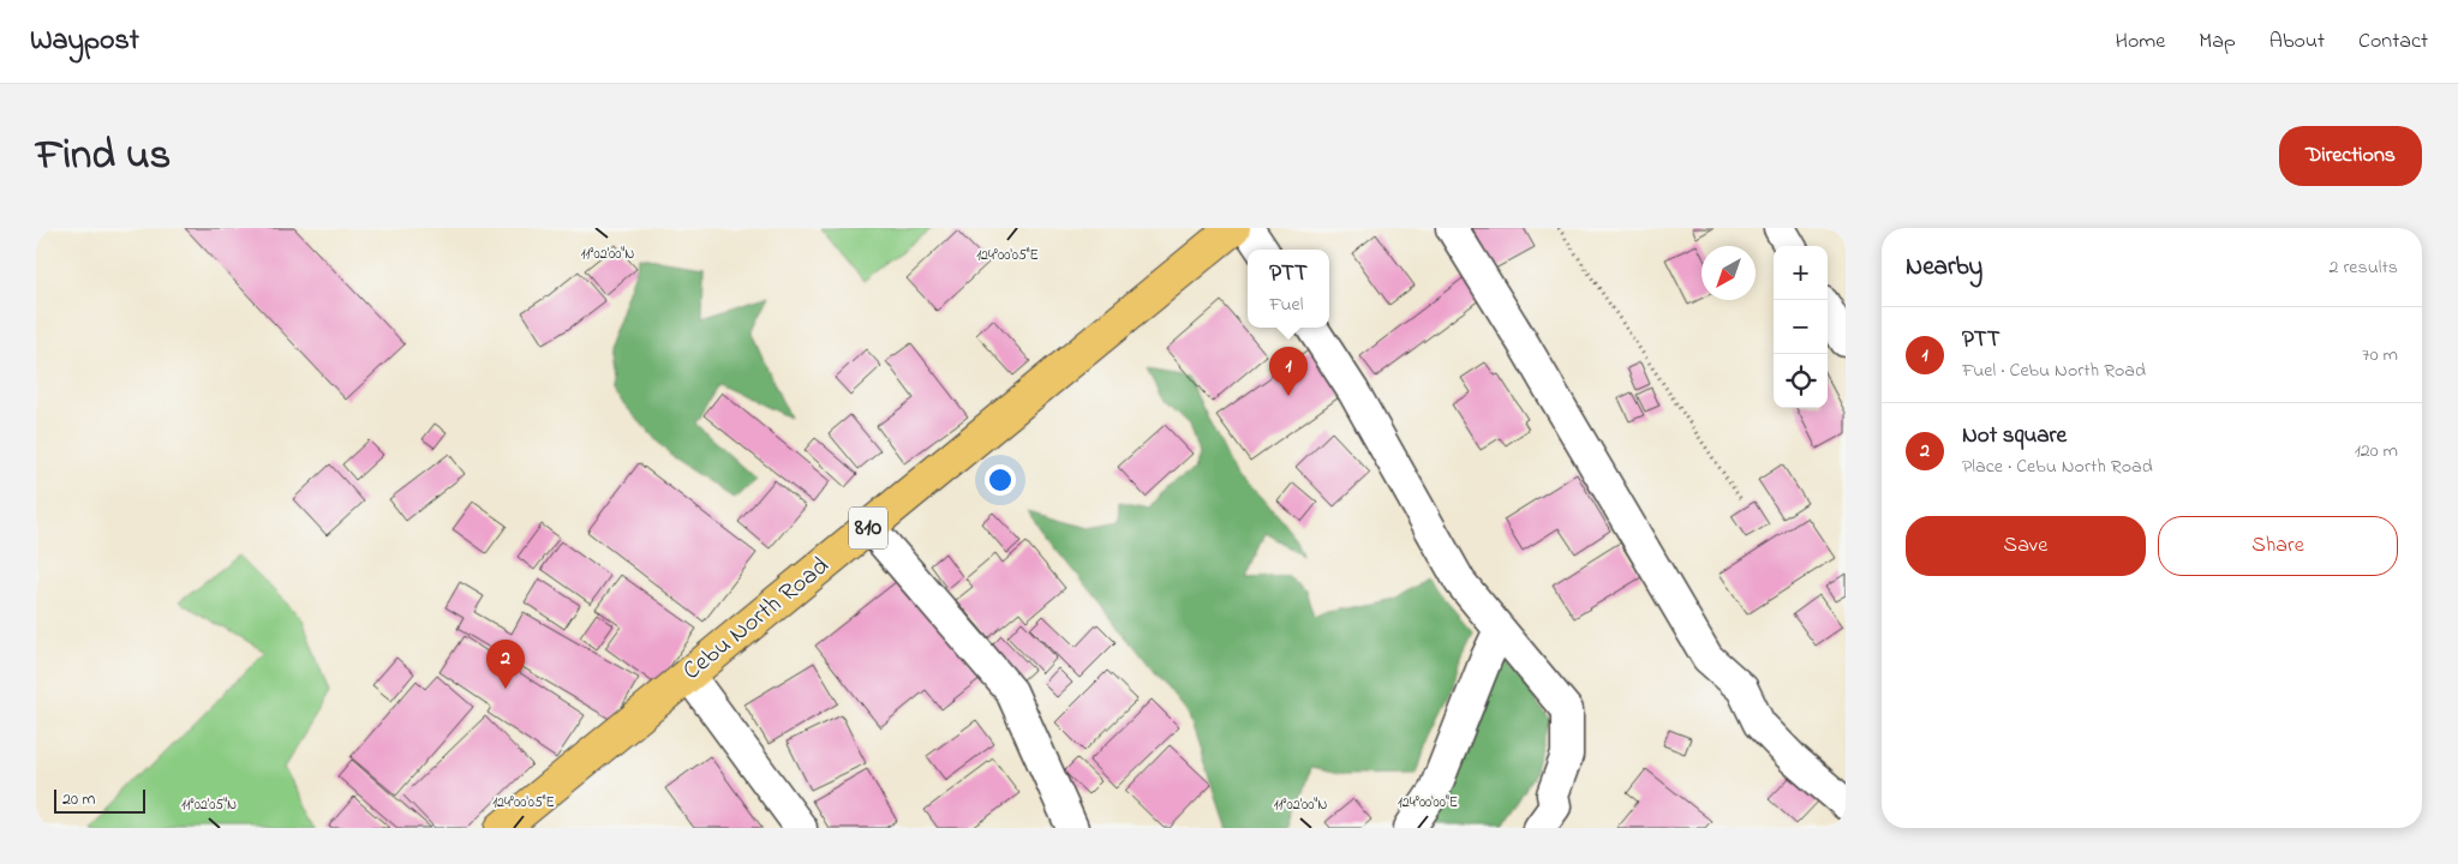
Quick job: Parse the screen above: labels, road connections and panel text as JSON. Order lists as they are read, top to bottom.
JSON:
{
  "streets": {
    "highway": ["810", "Cebu North Road"]
  },
  "scale_bar": "20 m",
  "north": "bottom left",
  "page": {
    "header": "Waypost",
    "nav": [
      "Home",
      "Map",
      "About",
      "Contact"
    ],
    "title": "Find us",
    "buttons": [
      "Directions",
      ["Save", "Share"]
    ],
    "heading": ["Nearby", "2 results"],
    "map_buttons": ["+", "−"],
    "popup": ["PTT", "Fuel"],
    "list": [
      {
        "mark": "1",
        "name": "PTT",
        "note": "Fuel · Cebu North Road",
        "value": "70 m"
      },
      {
        "mark": "2",
        "name": "Not square",
        "note": "Place · Cebu North Road",
        "value": "120 m"
      }
    ],
    "pins": ["1", "2"],
    "scale": "20 m"
  },
  "coordinates": [
    "11°02'00\"N",
    "124°00'05\"E",
    "124°00'00\"E",
    "11°02'05\"N"
  ]
}
